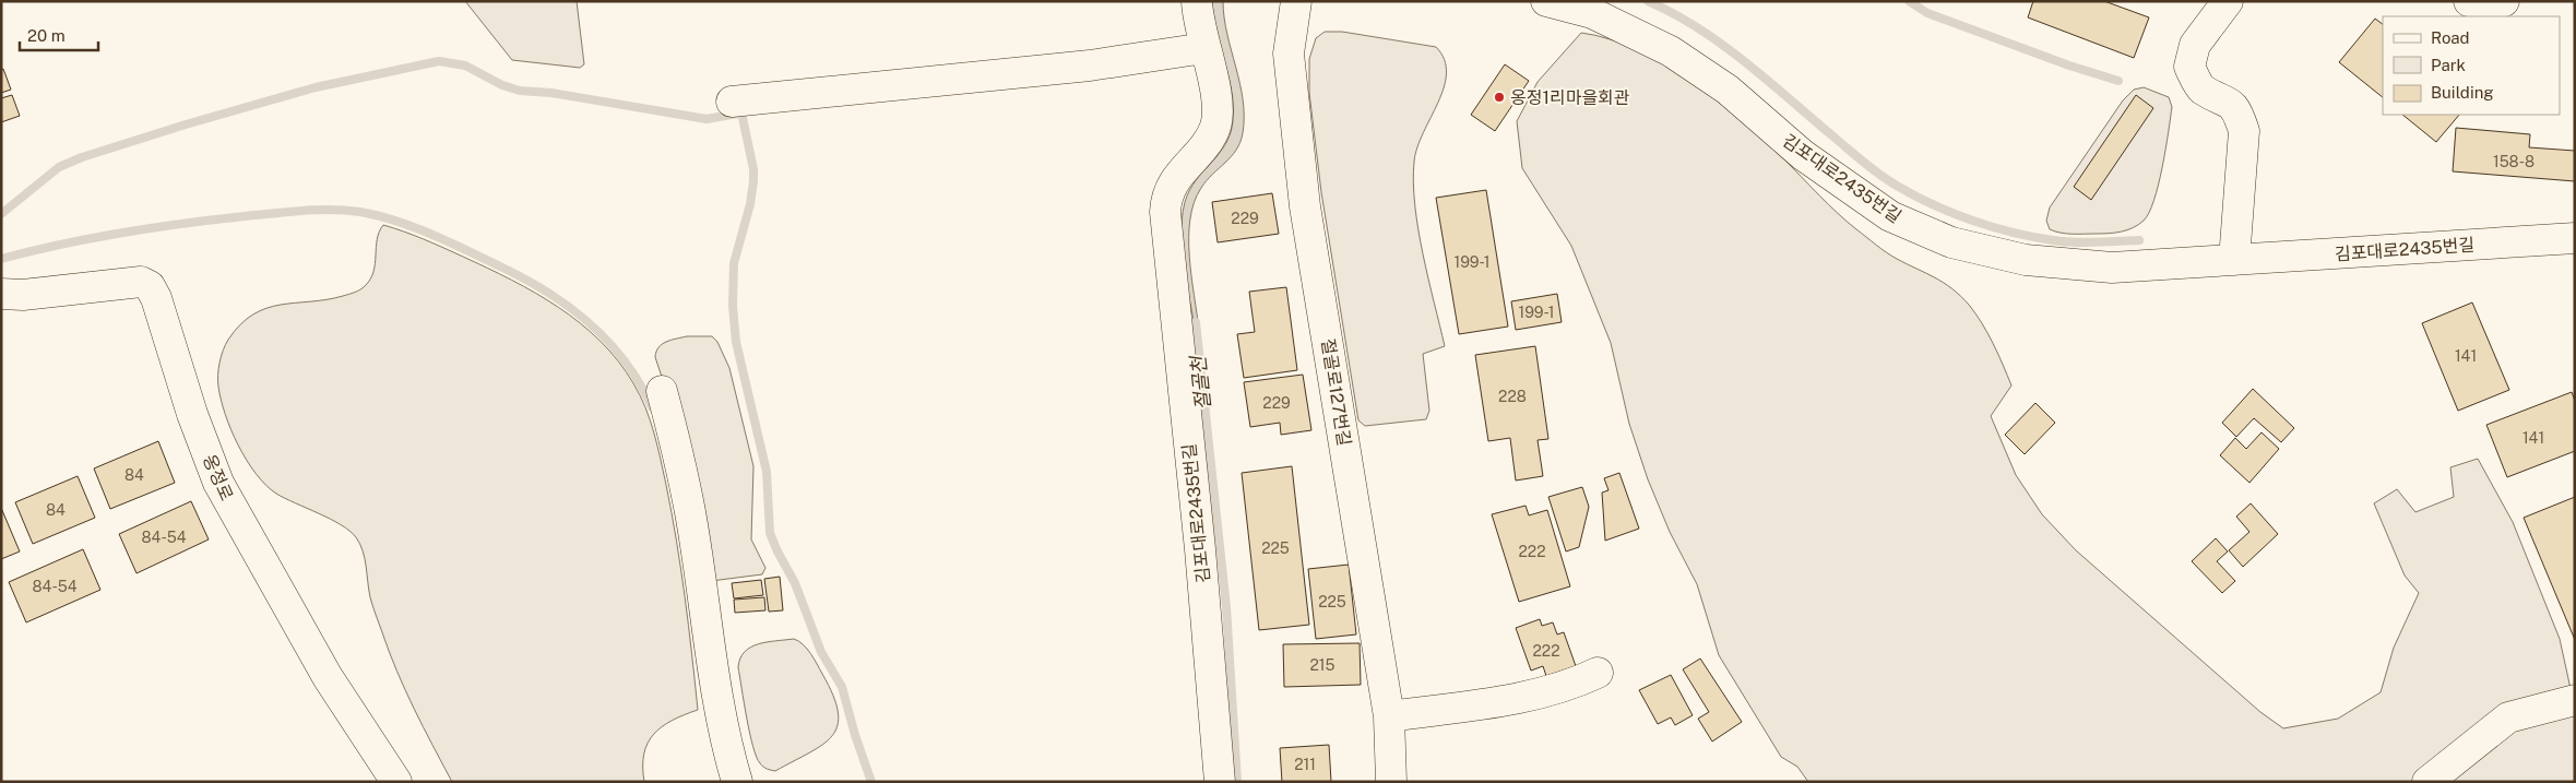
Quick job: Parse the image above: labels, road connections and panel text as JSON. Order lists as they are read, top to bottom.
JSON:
{
  "streets": {
    "street": ["김포대로2435번길", "절골로127번길", "옹정로"]
  },
  "water": ["절골천"],
  "places": ["옹정1리마을회관"],
  "house_numbers": [
    "158-8",
    "229",
    "199-1",
    "199-1",
    "141",
    "228",
    "229",
    "141",
    "84",
    "84",
    "84-54",
    "225",
    "222",
    "84-54",
    "225",
    "222",
    "215",
    "211"
  ],
  "legend": ["Road", "Park", "Building"],
  "scale_bar": "20 m"
}
